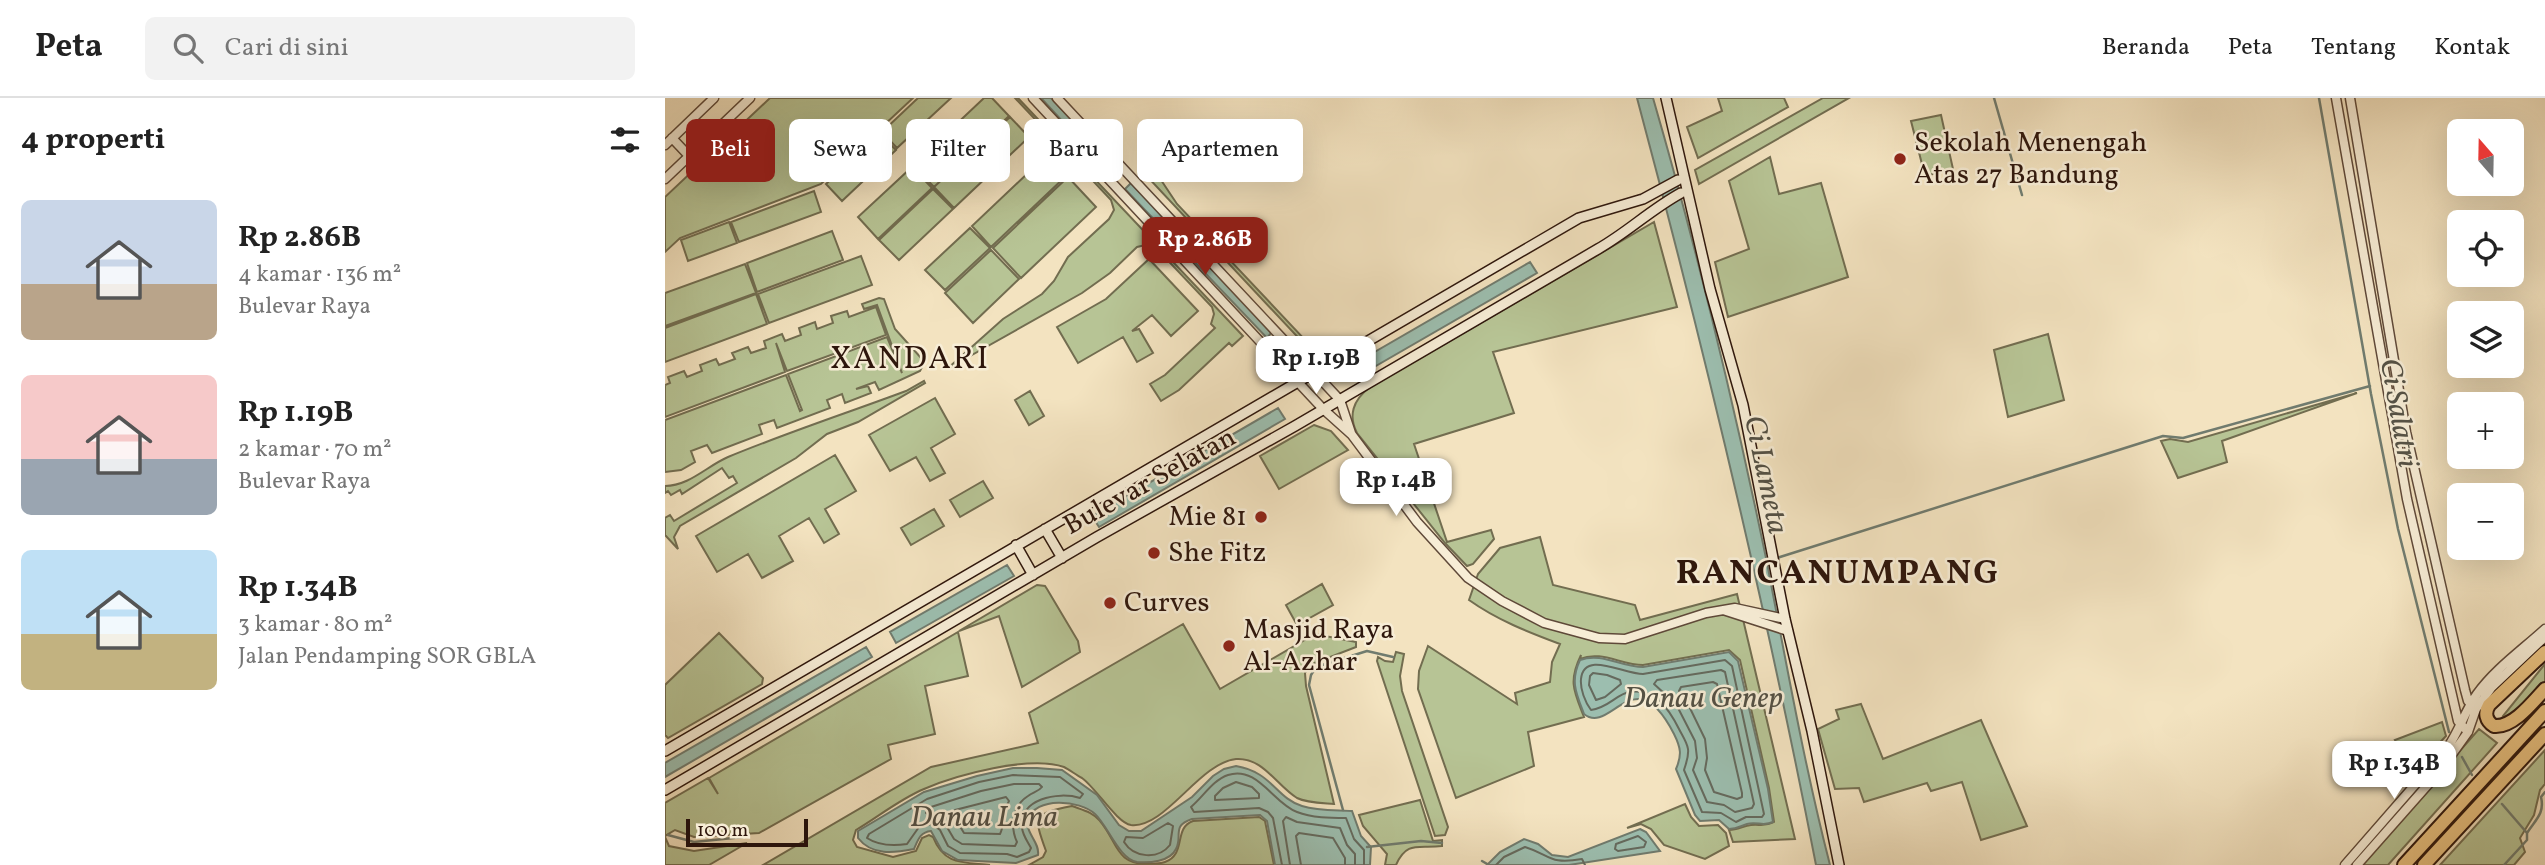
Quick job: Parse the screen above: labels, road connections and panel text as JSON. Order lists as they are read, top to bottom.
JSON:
{
  "streets": {
    "main road": ["Bulevar Selatan"]
  },
  "districts": ["XANDARI", "RANCANUMPANG"],
  "water": [
    "Ci Salatri",
    "Ci Lameta",
    "Danau Genep",
    "Danau Lima"
  ],
  "places": [
    "Sekolah Menengah Atas 27 Bandung",
    "Mie 81",
    "She Fitz",
    "Curves",
    "Masjid Raya Al-Azhar"
  ],
  "scale_bar": "100 m",
  "north": "top",
  "page": {
    "header": "Peta",
    "search": "Cari di sini",
    "nav": [
      "Beranda",
      "Peta",
      "Tentang",
      "Kontak"
    ],
    "heading": "4 properti",
    "map_buttons": ["+", "−"],
    "chip": [
      "Beli",
      "Sewa",
      "Filter",
      "Baru",
      "Apartemen"
    ],
    "list": [
      {
        "name": "Rp 2.86B",
        "note": "4 kamar · 136 m² · Bulevar Raya"
      },
      {
        "name": "Rp 1.19B",
        "note": "2 kamar · 70 m² · Bulevar Raya"
      },
      {
        "name": "Rp 1.34B",
        "note": "3 kamar · 80 m² · Jalan Pendamping SOR GBLA"
      }
    ],
    "price": [
      "Rp 2.86B",
      "Rp 1.19B",
      "Rp 1.4B",
      "Rp 1.34B"
    ],
    "scale": "100 m"
  }
}
